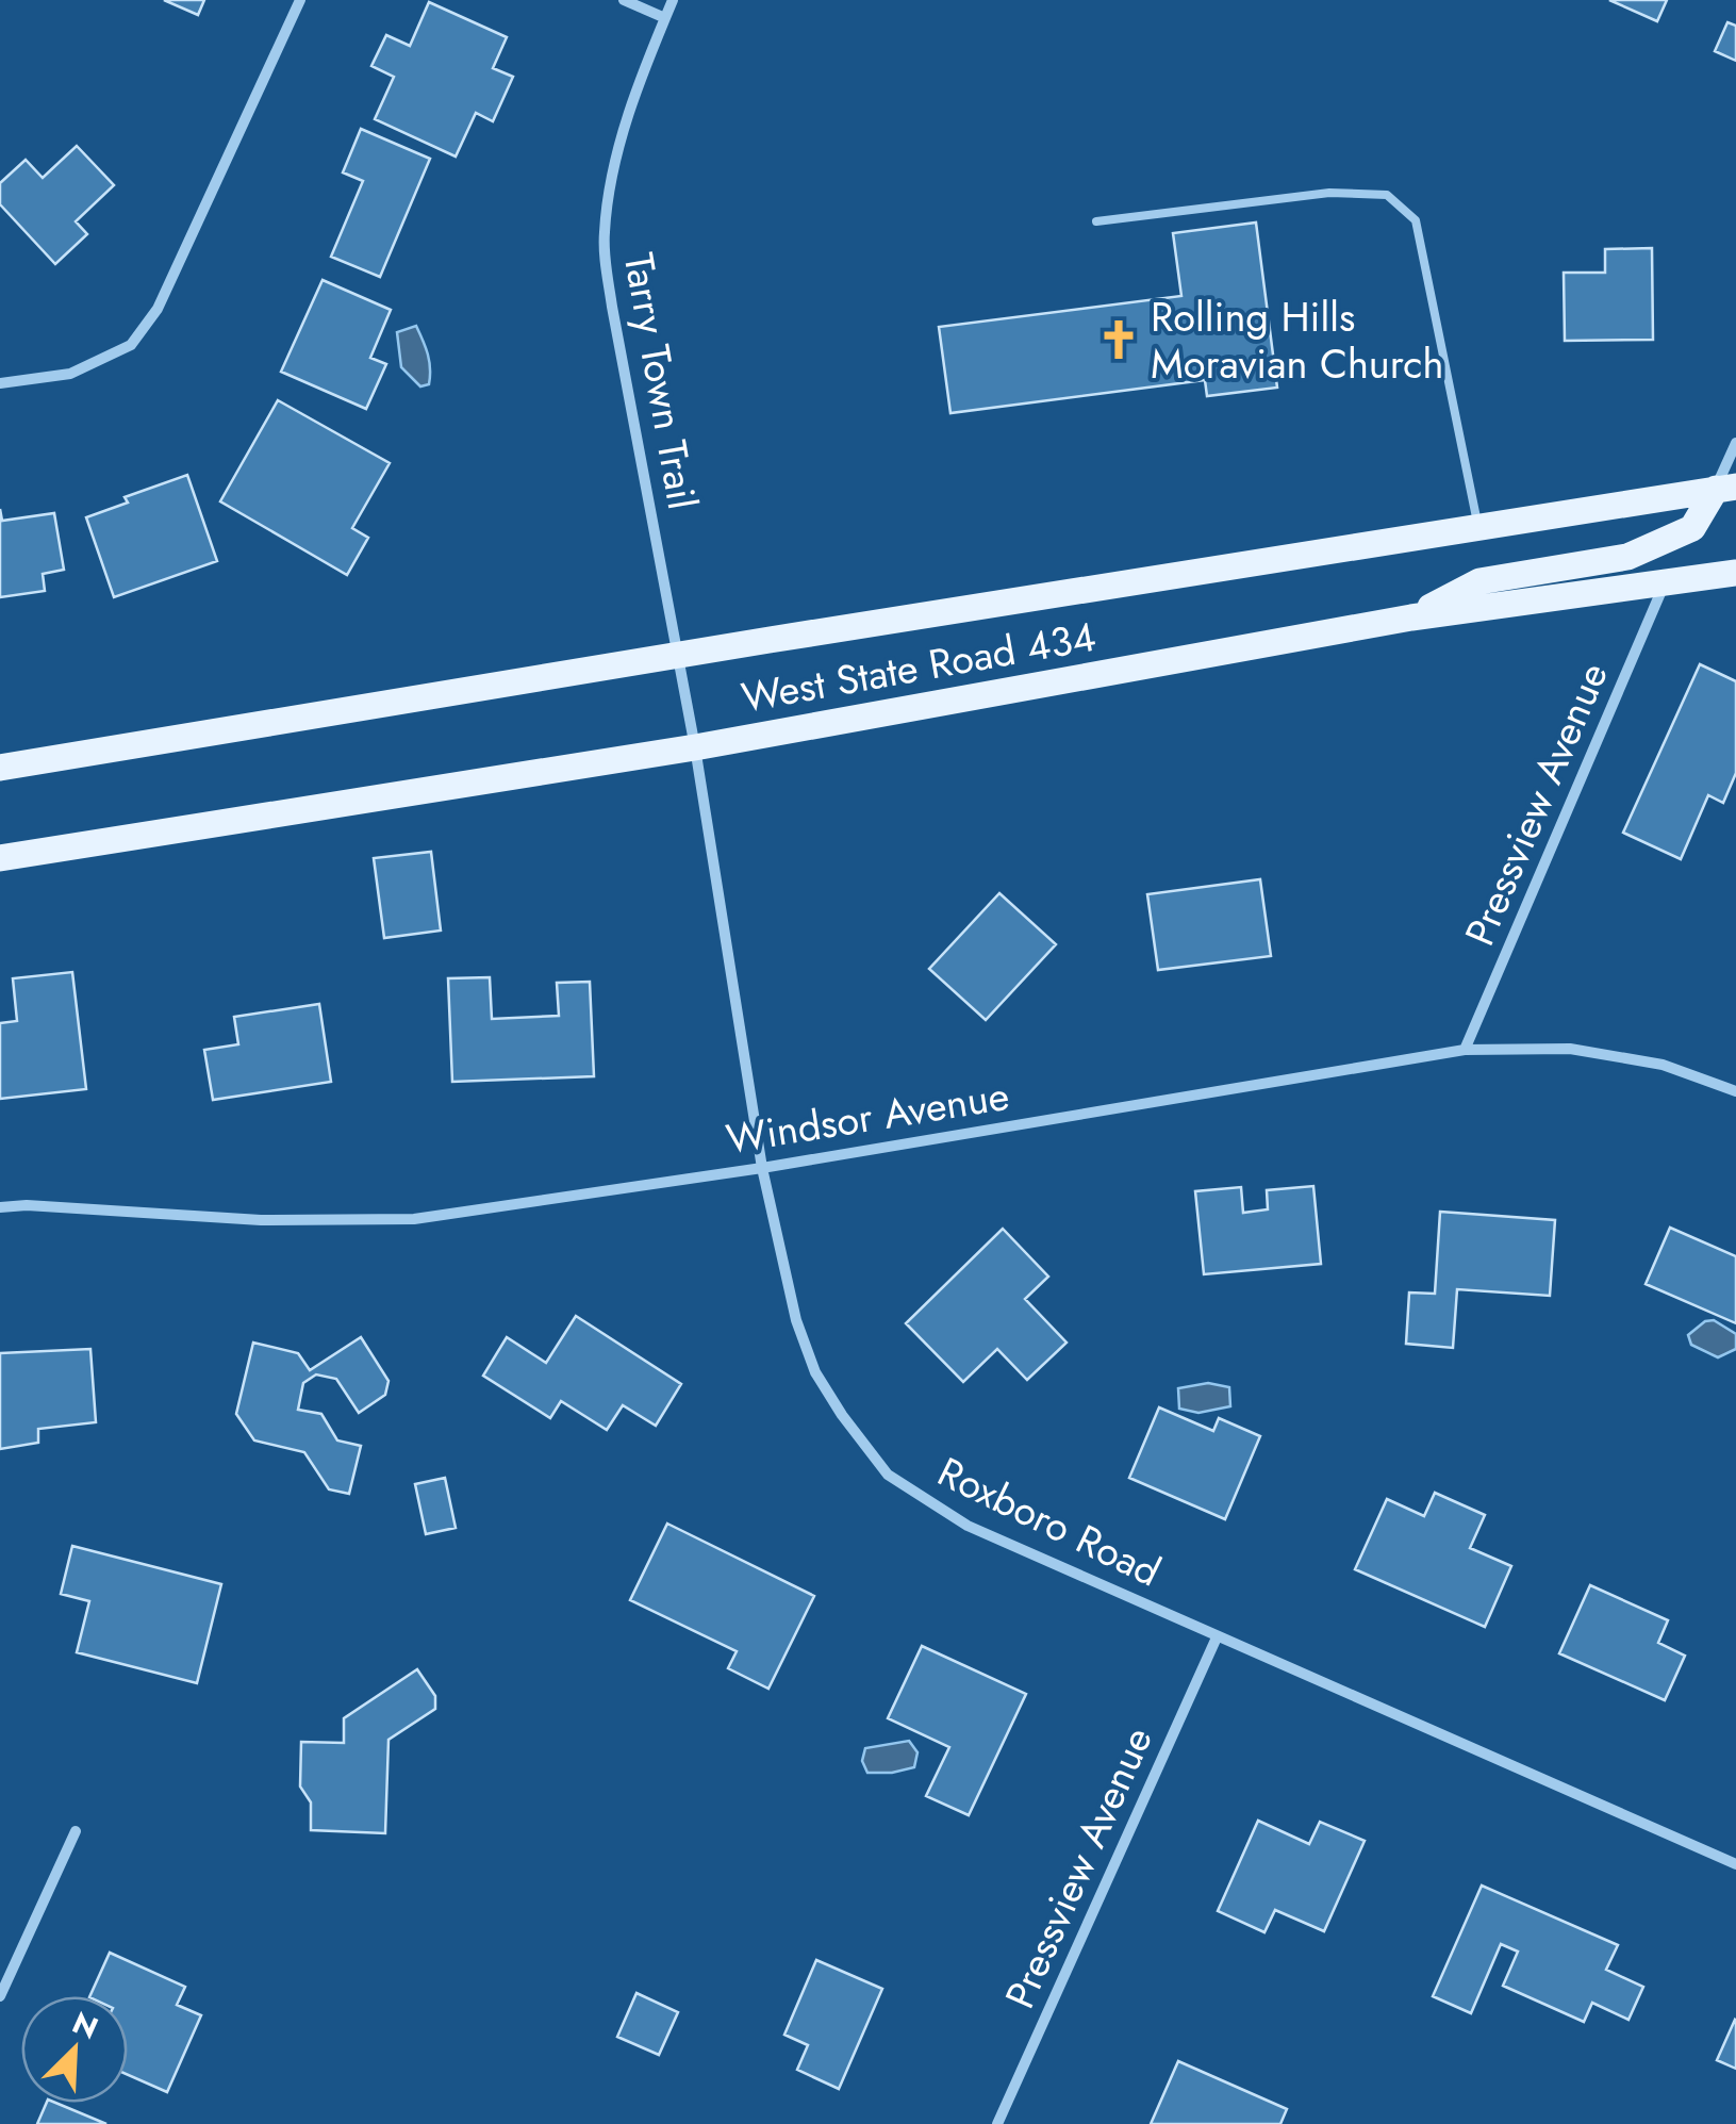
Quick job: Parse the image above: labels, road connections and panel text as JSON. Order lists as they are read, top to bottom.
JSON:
{
  "streets": {
    "main road": ["West State Road 434"],
    "street": [
      "Tarry Town Trail",
      "Pressview Avenue",
      "Windsor Avenue",
      "Roxboro Road"
    ]
  },
  "crossings": [
    ["Tarry Town Trail", "Roxboro Road"],
    ["West State Road 434", "Pressview Avenue"],
    ["West State Road 434", "Roxboro Road"],
    ["Pressview Avenue", "Windsor Avenue"],
    ["Pressview Avenue", "Roxboro Road"],
    ["Windsor Avenue", "Roxboro Road"]
  ],
  "places": {
    "church": ["Rolling Hills Moravian Church"]
  },
  "north": "top right"
}
